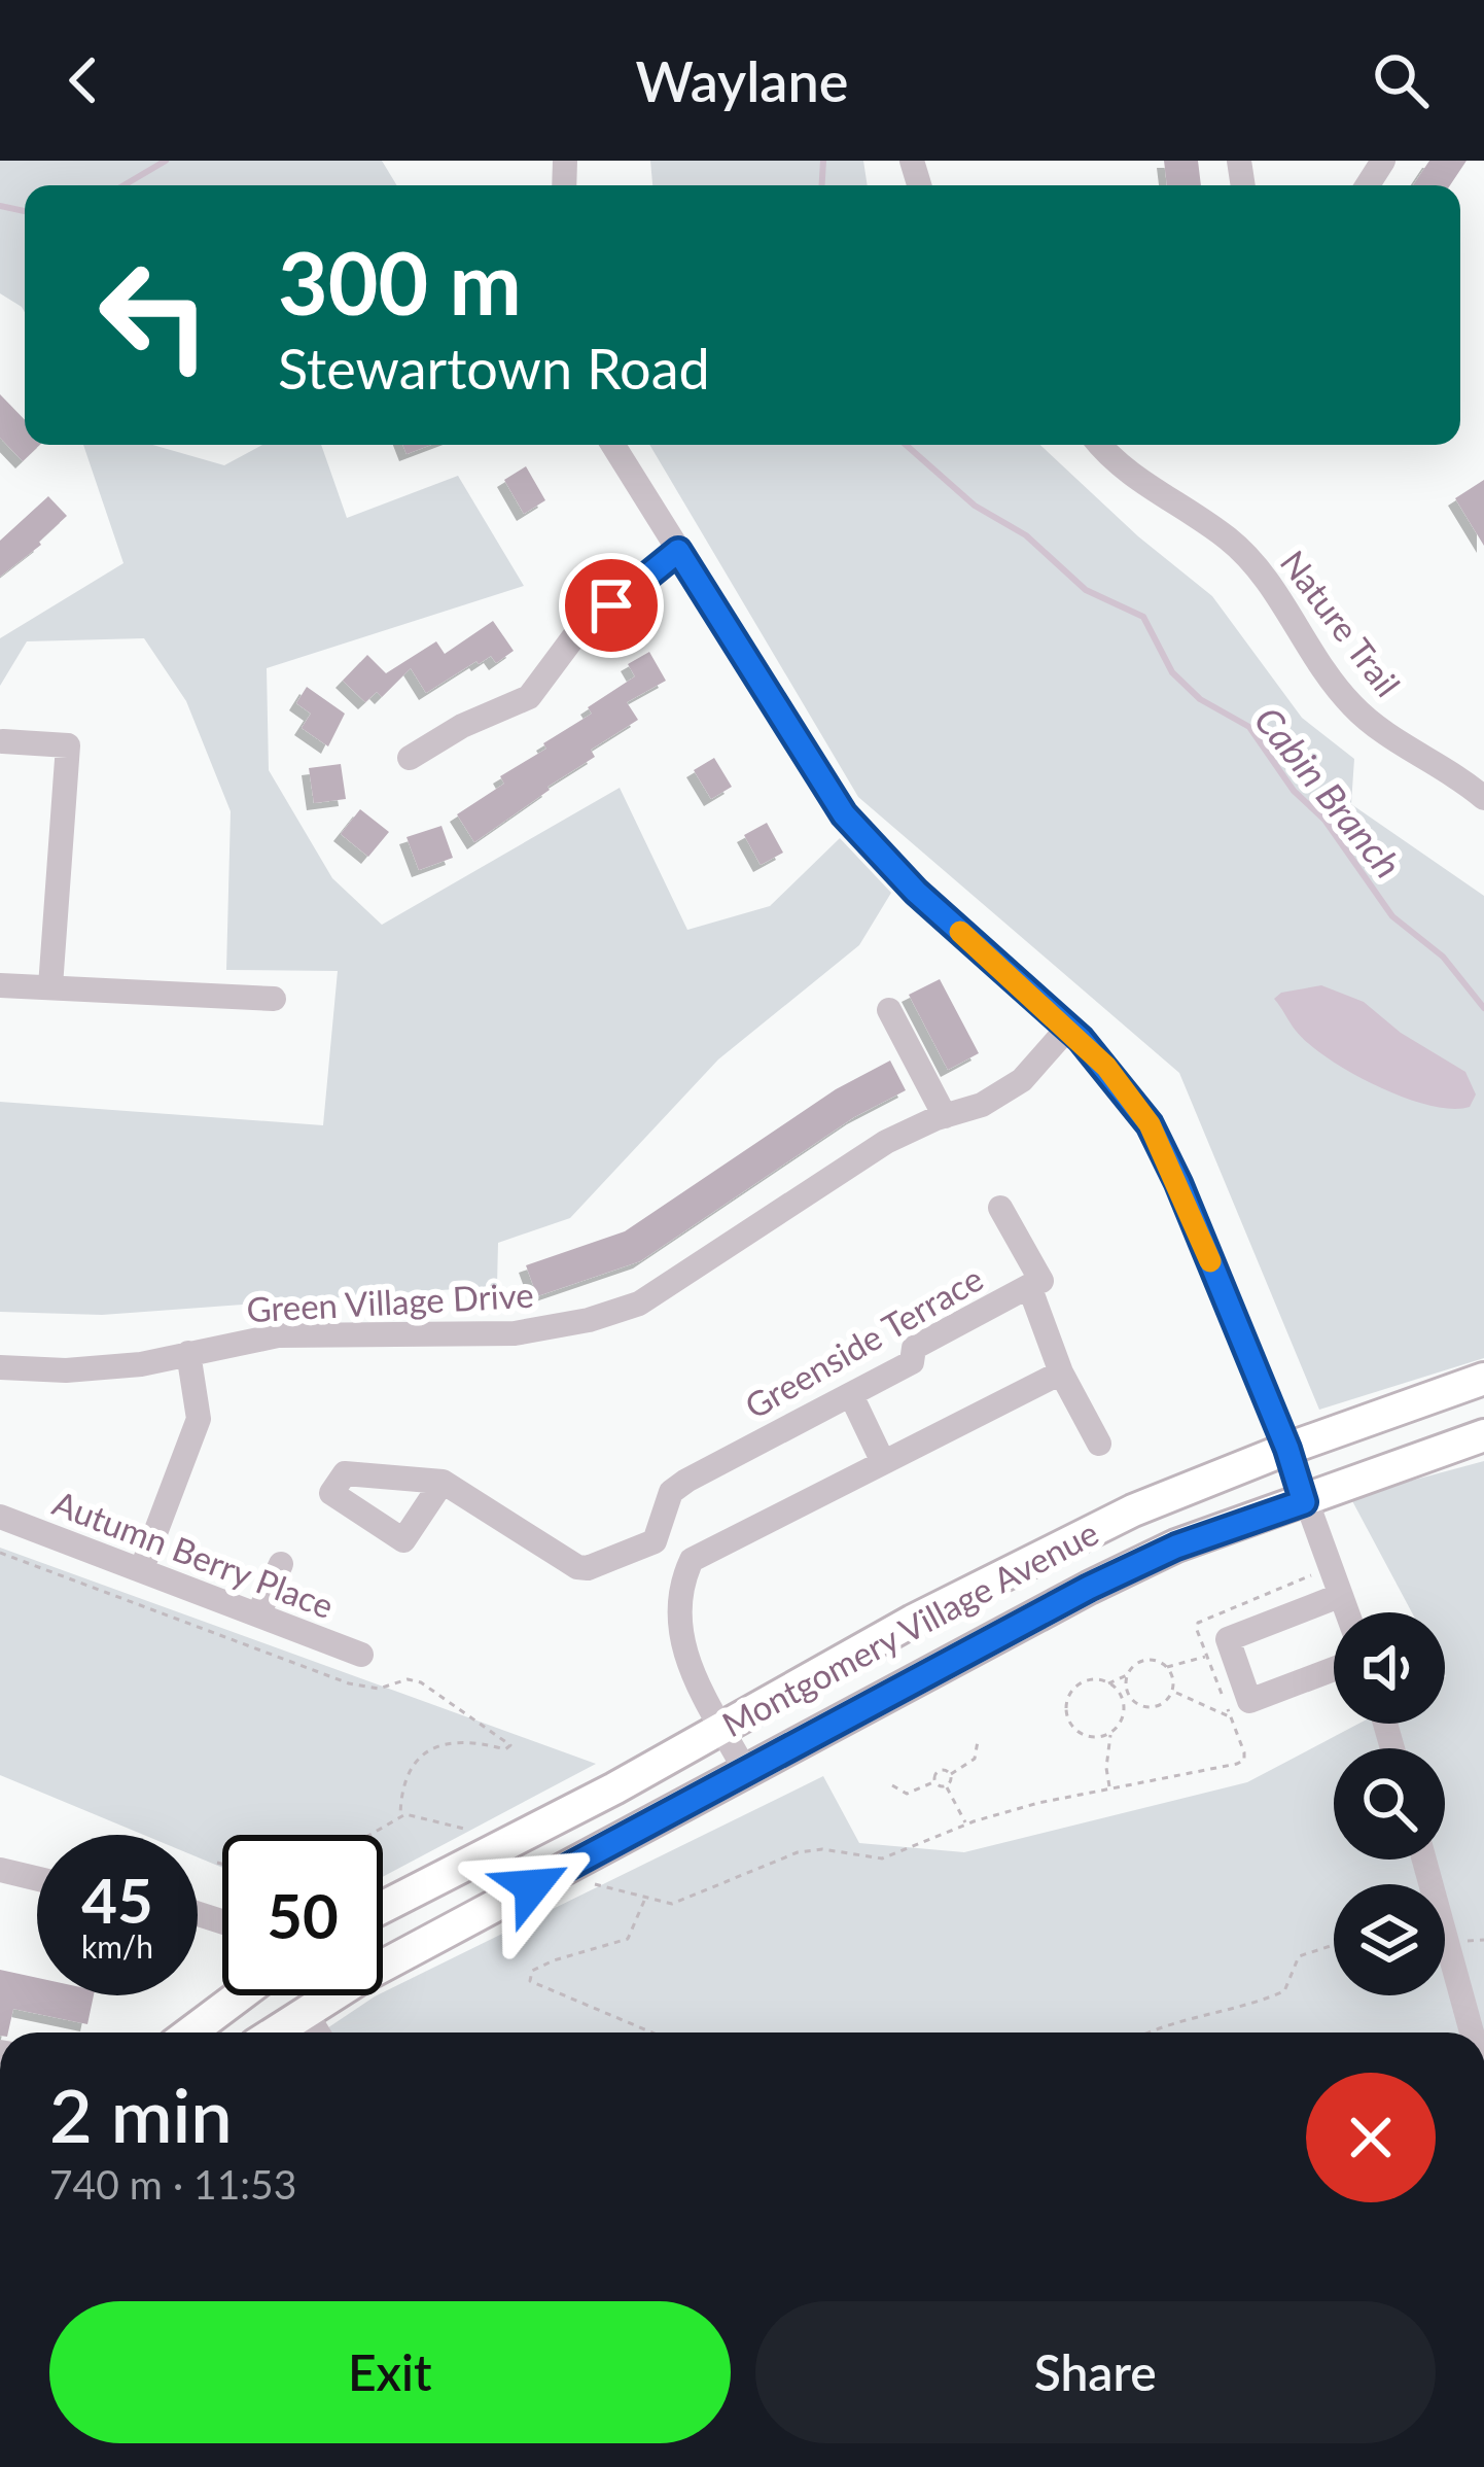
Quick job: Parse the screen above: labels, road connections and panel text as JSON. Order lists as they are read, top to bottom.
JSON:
{
  "streets": {
    "main road": ["Montgomery Village Avenue"],
    "street": [
      "Nature Trail",
      "Green Village Drive",
      "Greenside Terrace",
      "Autumn Berry Place"
    ]
  },
  "water": ["Cabin Branch"],
  "page": {
    "header": "Waylane",
    "turn": ["300 m", "Stewartown Road"],
    "speed": "45 km/h",
    "limit": "50",
    "heading": ["2 min", "740 m · 11:53"],
    "buttons": ["Exit", "Share"]
  }
}
